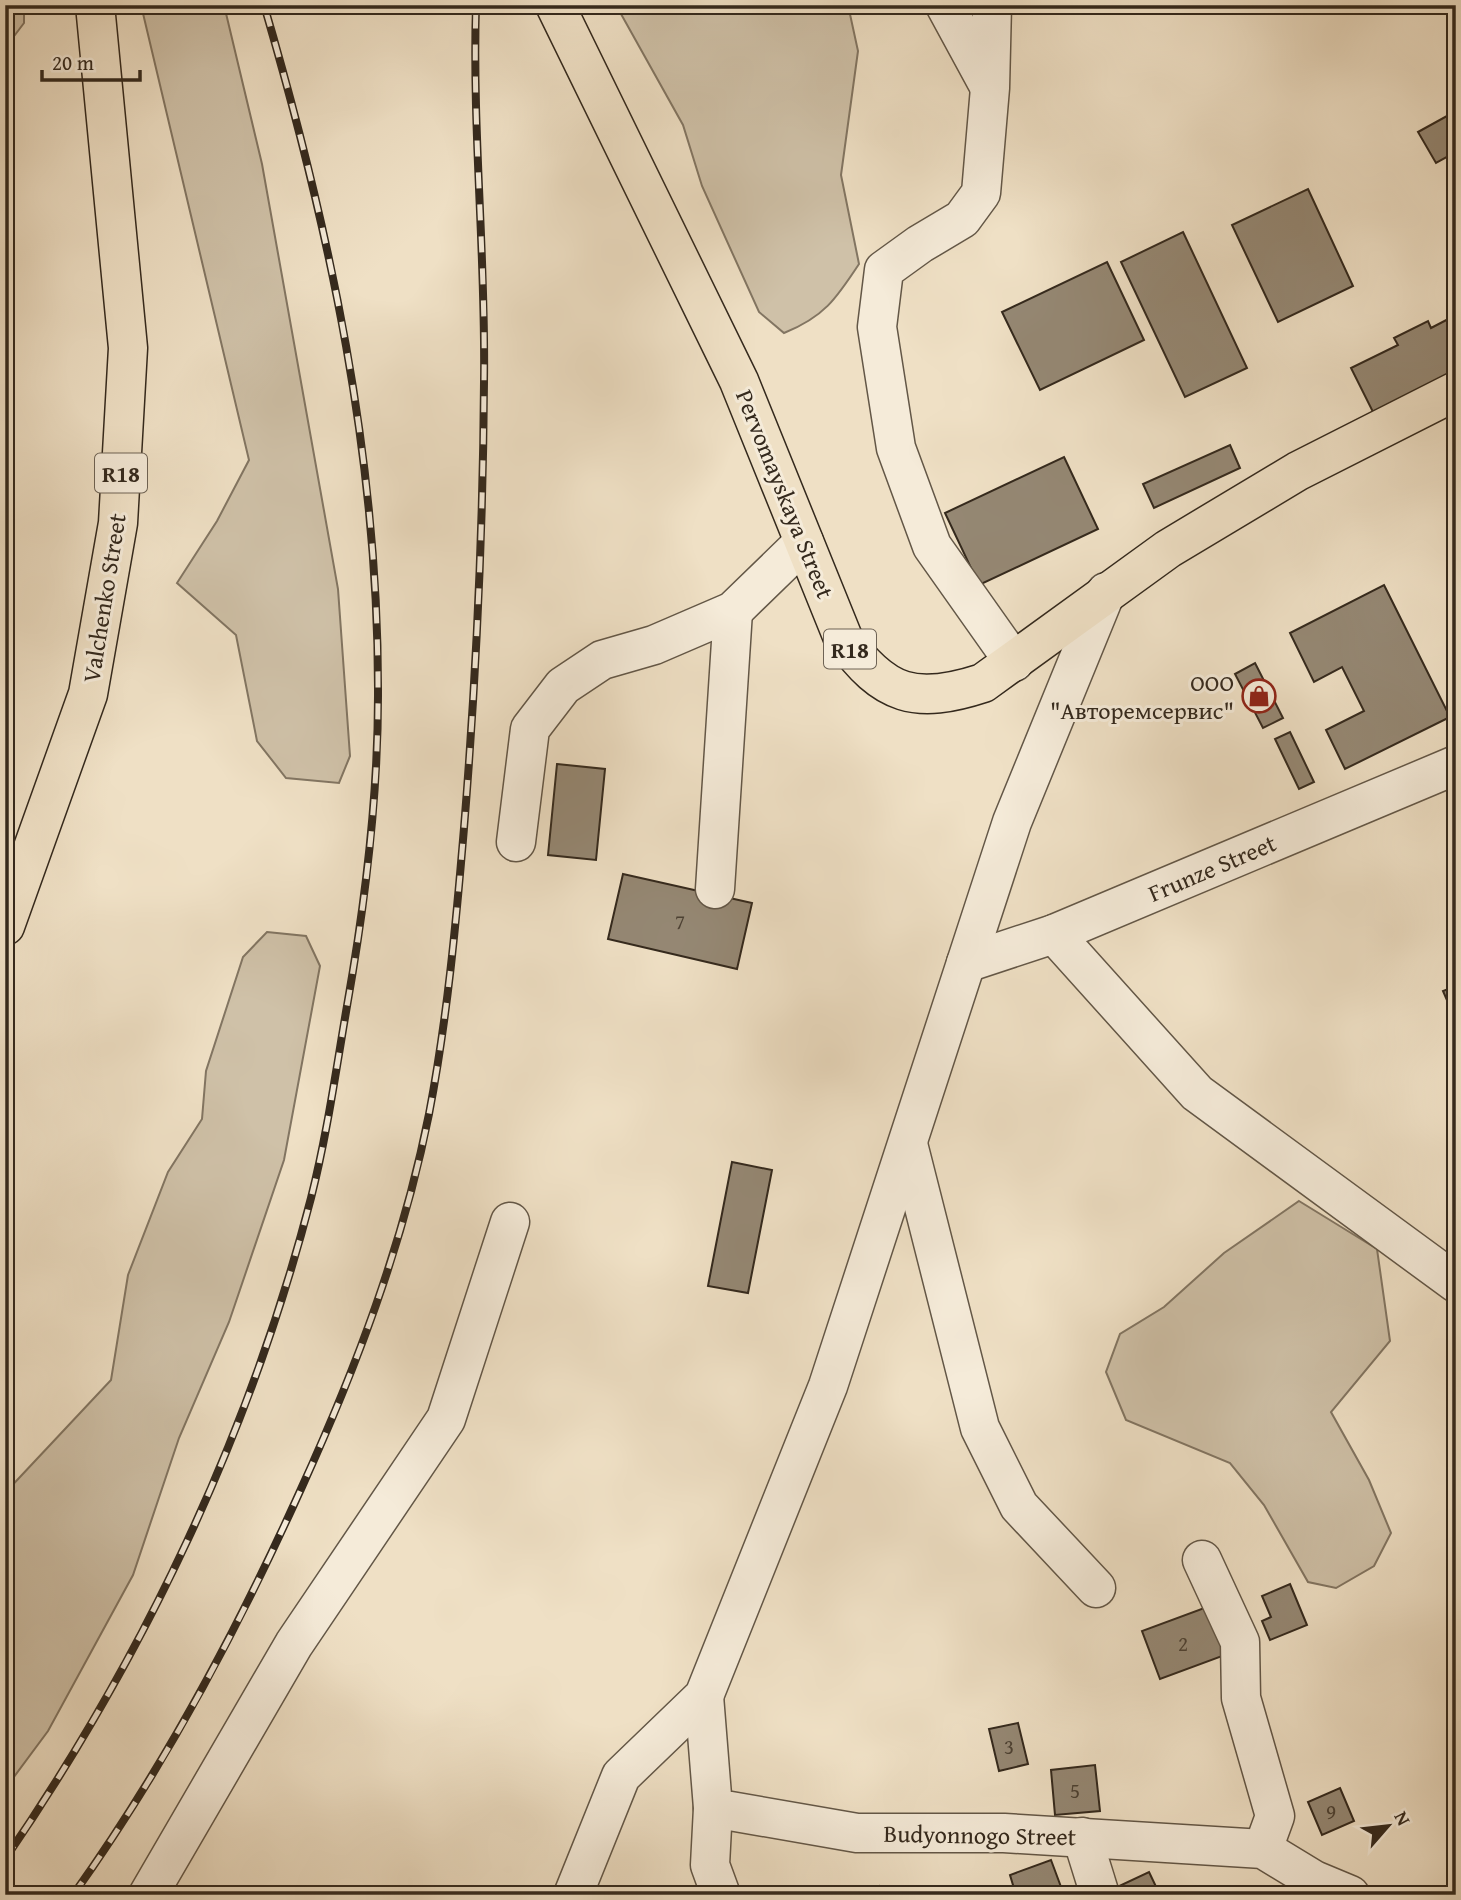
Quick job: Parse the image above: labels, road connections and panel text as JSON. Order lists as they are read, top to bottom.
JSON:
{
  "streets": {
    "main road": ["R18", "Pervomayskaya Street", "Valchenko Street"],
    "street": ["Frunze Street", "Budyonnogo Street"]
  },
  "places": {
    "shop": ["ООО \"Авторемсервис\""]
  },
  "house_numbers": [
    "7",
    "2",
    "3",
    "5",
    "9"
  ],
  "scale_bar": "20 m",
  "north": "top right"
}
